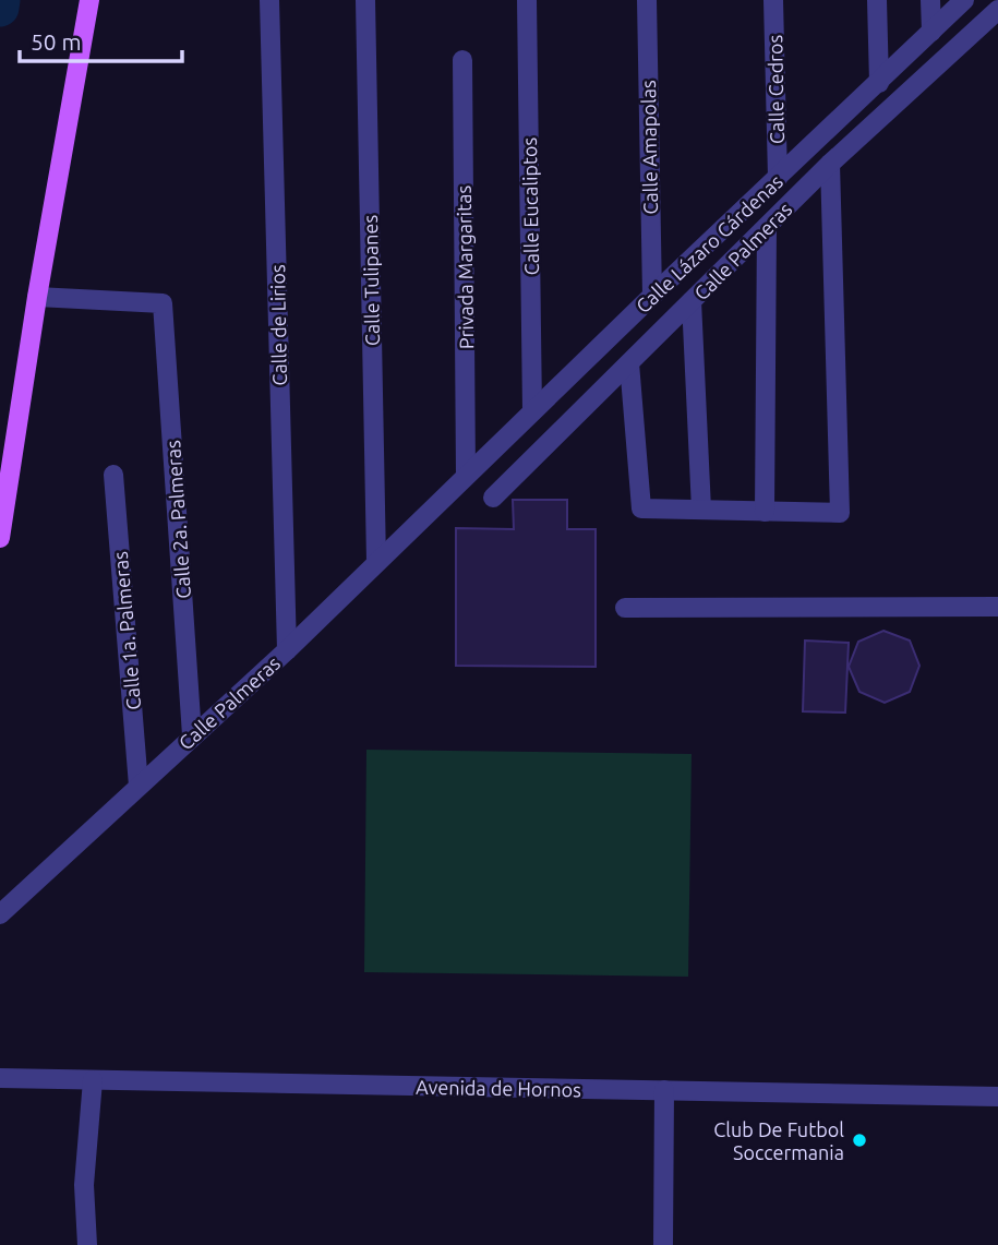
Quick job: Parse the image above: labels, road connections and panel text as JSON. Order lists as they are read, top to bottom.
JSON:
{
  "streets": {
    "street": [
      "Calle Cedros",
      "Calle Amapolas",
      "Calle Eucaliptos",
      "Calle Lázaro Cárdenas",
      "Calle Palmeras",
      "Privada Margaritas",
      "Calle Tulipanes",
      "Calle de Lirios",
      "Calle 2a. Palmeras",
      "Calle 1a. Palmeras",
      "Avenida de Hornos"
    ]
  },
  "crossings": [
    ["Calle Cedros", "Calle Lázaro Cárdenas"],
    ["Calle Amapolas", "Calle Lázaro Cárdenas"],
    ["Calle Eucaliptos", "Calle Lázaro Cárdenas"],
    ["Calle Lázaro Cárdenas", "Calle Palmeras"],
    ["Calle Lázaro Cárdenas", "Privada Margaritas"],
    ["Calle Palmeras", "Privada Margaritas"],
    ["Calle Palmeras", "Calle Tulipanes"],
    ["Calle Palmeras", "Calle de Lirios"],
    ["Calle Palmeras", "Calle 2a. Palmeras"],
    ["Calle Palmeras", "Calle 1a. Palmeras"]
  ],
  "places": ["Club De Futbol Soccermania"],
  "scale_bar": "50 m"
}
